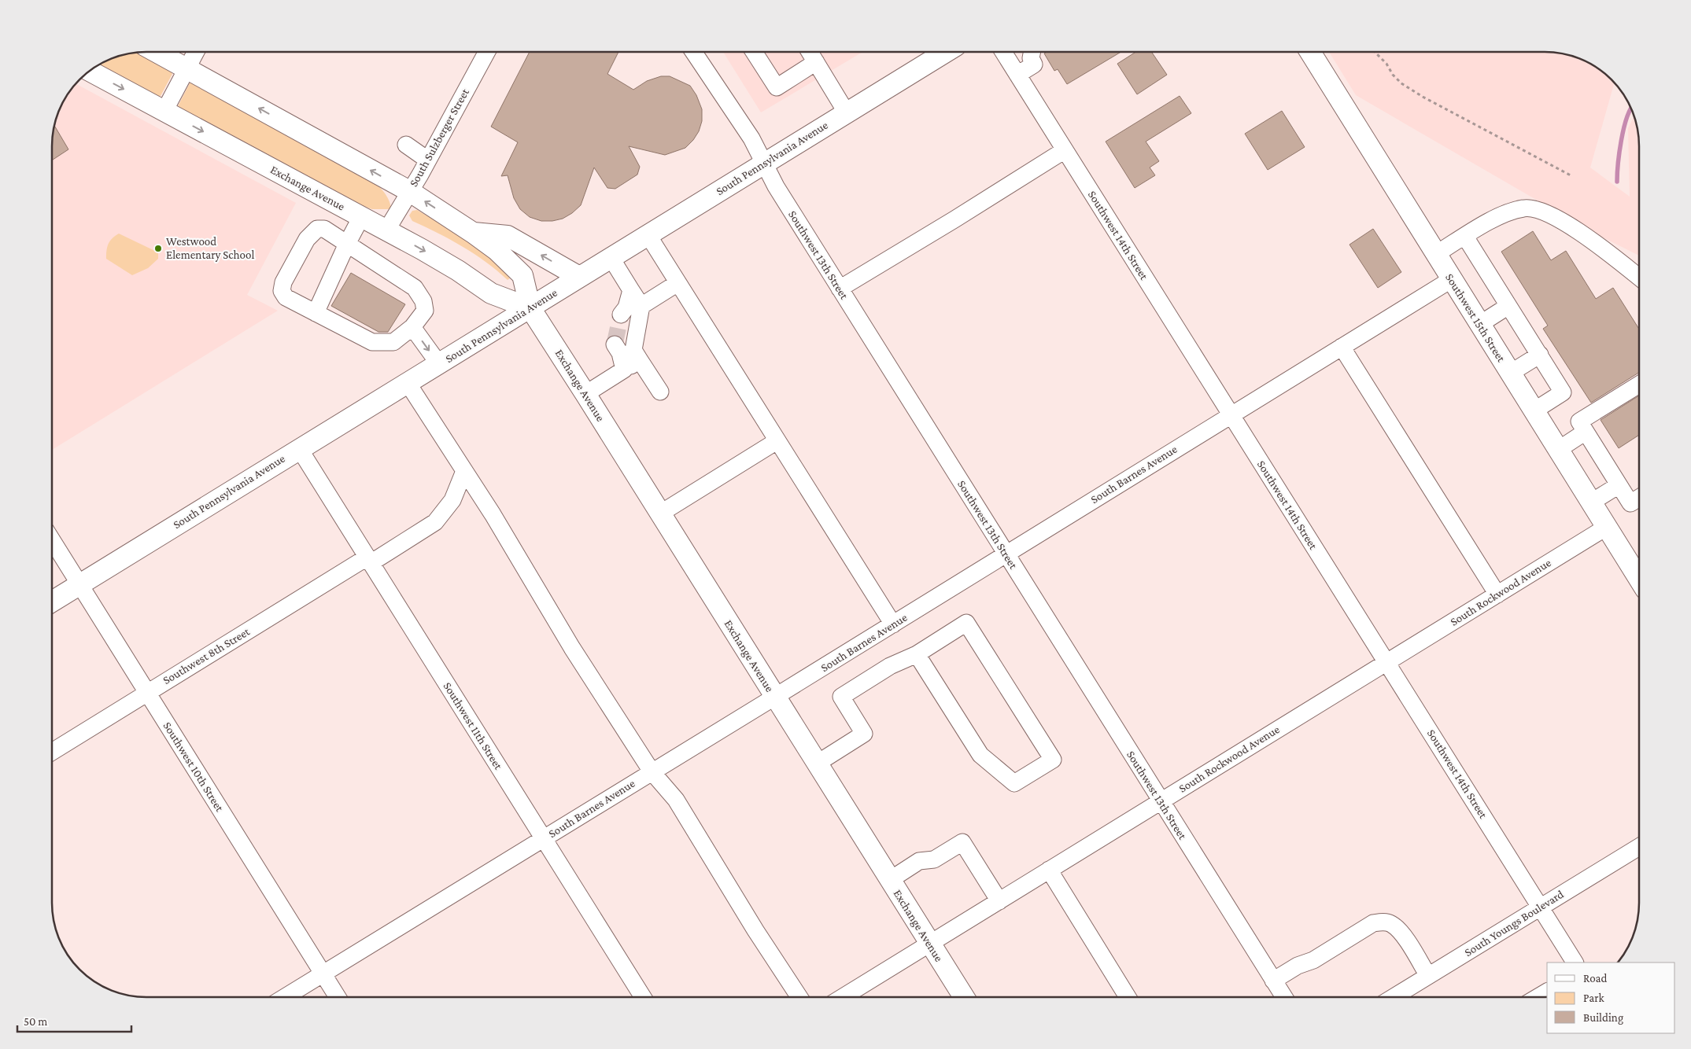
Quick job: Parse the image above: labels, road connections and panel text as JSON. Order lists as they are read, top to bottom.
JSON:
{
  "streets": {
    "main road": ["South Pennsylvania Avenue", "Exchange Avenue", "Southwest 15th Street"],
    "street": [
      "South Sulzberger Street",
      "Southwest 14th Street",
      "Southwest 13th Street",
      "South Barnes Avenue",
      "South Rockwood Avenue",
      "Southwest 8th Street",
      "Southwest 11th Street",
      "Southwest 10th Street",
      "South Youngs Boulevard"
    ]
  },
  "crossings": [
    ["South Sulzberger Street", "Exchange Avenue"],
    ["South Pennsylvania Avenue", "Exchange Avenue"],
    ["South Pennsylvania Avenue", "Southwest 13th Street"],
    ["South Pennsylvania Avenue", "Southwest 11th Street"],
    ["South Pennsylvania Avenue", "Southwest 10th Street"],
    ["Exchange Avenue", "South Barnes Avenue"],
    ["Exchange Avenue", "South Rockwood Avenue"],
    ["Southwest 14th Street", "South Barnes Avenue"],
    ["Southwest 14th Street", "South Rockwood Avenue"],
    ["Southwest 14th Street", "South Youngs Boulevard"],
    ["Southwest 13th Street", "South Barnes Avenue"],
    ["Southwest 13th Street", "South Rockwood Avenue"],
    ["Southwest 15th Street", "South Barnes Avenue"],
    ["Southwest 15th Street", "South Rockwood Avenue"],
    ["South Barnes Avenue", "Southwest 11th Street"],
    ["South Barnes Avenue", "Southwest 10th Street"],
    ["Southwest 8th Street", "Southwest 11th Street"],
    ["Southwest 8th Street", "Southwest 10th Street"]
  ],
  "places": ["Westwood Elementary School"],
  "legend": ["Road", "Park", "Building"],
  "scale_bar": "50 m"
}
